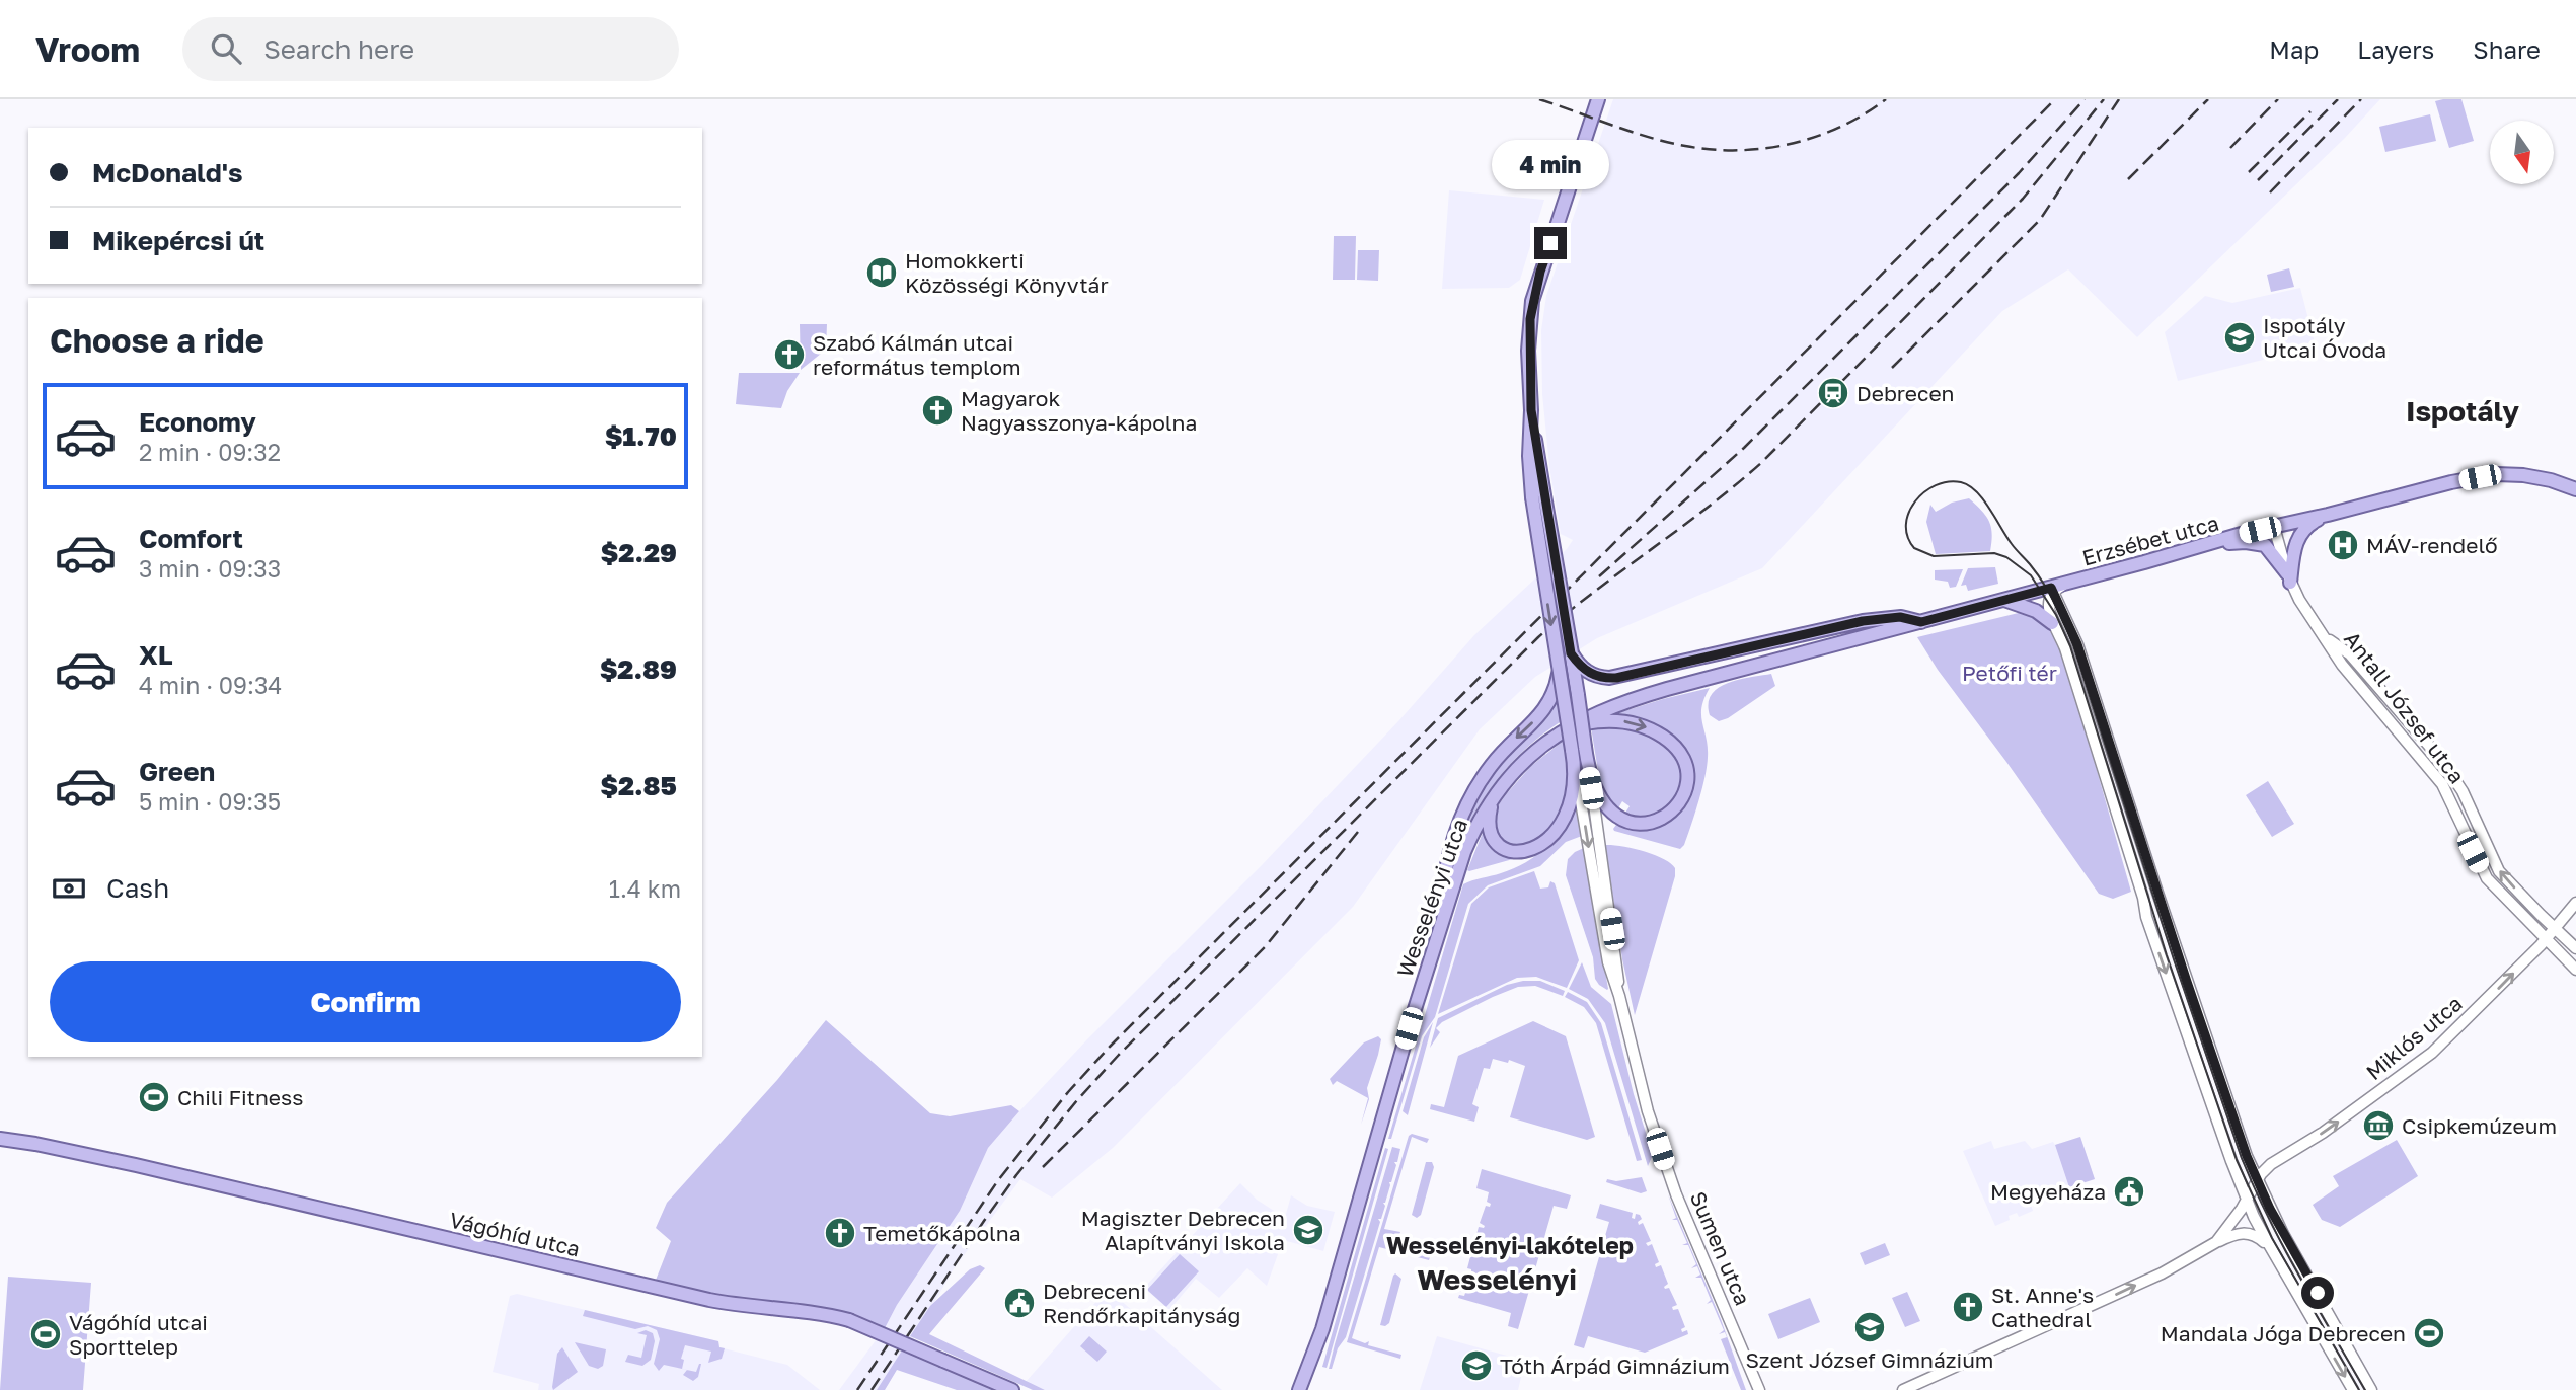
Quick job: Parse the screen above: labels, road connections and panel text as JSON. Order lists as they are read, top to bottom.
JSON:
{
  "streets": {
    "main road": ["Erzsébet utca", "Wesselényi utca", "Vágóhíd utca"],
    "street": ["Antall József utca", "Miklós utca", "Sumen utca"]
  },
  "crossings": [
    ["Erzsébet utca", "Antall József utca"],
    ["Erzsébet utca", "Wesselényi utca"],
    ["Antall József utca", "Miklós utca"]
  ],
  "one_way": ["Miklós utca"],
  "districts": ["Ispotály", "Wesselényi-lakótelep", "Wesselényi"],
  "parks": ["Petőfi tér"],
  "places": {
    "library": ["Homokkerti Közösségi Könyvtár"],
    "school or university": [
      "Ispotály Utcai Óvoda",
      "Magiszter Debrecen Alapítványi Iskola",
      "Szent József Gimnázium",
      "Tóth Árpád Gimnázium"
    ],
    "church": [
      "Szabó Kálmán utcai református templom",
      "Magyarok Nagyasszonya-kápolna",
      "Temetőkápolna",
      "St. Anne's Cathedral"
    ],
    "station": ["Debrecen"],
    "hospital": ["MÁV-rendelő"],
    "sports": ["Chili Fitness", "Mandala Jóga Debrecen", "Vágóhíd utcai Sporttelep"],
    "museum": ["Csipkemúzeum"],
    "public building": ["Megyeháza", "Debreceni Rendőrkapitányság"]
  },
  "north": "bottom",
  "page": {
    "header": "Vroom",
    "search": "Search here",
    "nav": ["Map", "Layers", "Share"],
    "banner": ["McDonald's", "Mikepércsi út"],
    "bubble": "4 min",
    "heading": "Choose a ride",
    "list": [
      {
        "name": "Economy",
        "note": "2 min · 09:32",
        "value": "$1.70"
      },
      {
        "name": "Comfort",
        "note": "3 min · 09:33",
        "value": "$2.29"
      },
      {
        "name": "XL",
        "note": "4 min · 09:34",
        "value": "$2.89"
      },
      {
        "name": "Green",
        "note": "5 min · 09:35",
        "value": "$2.85"
      }
    ],
    "pay": ["Cash", "1.4 km"],
    "buttons": "Confirm"
  }
}
